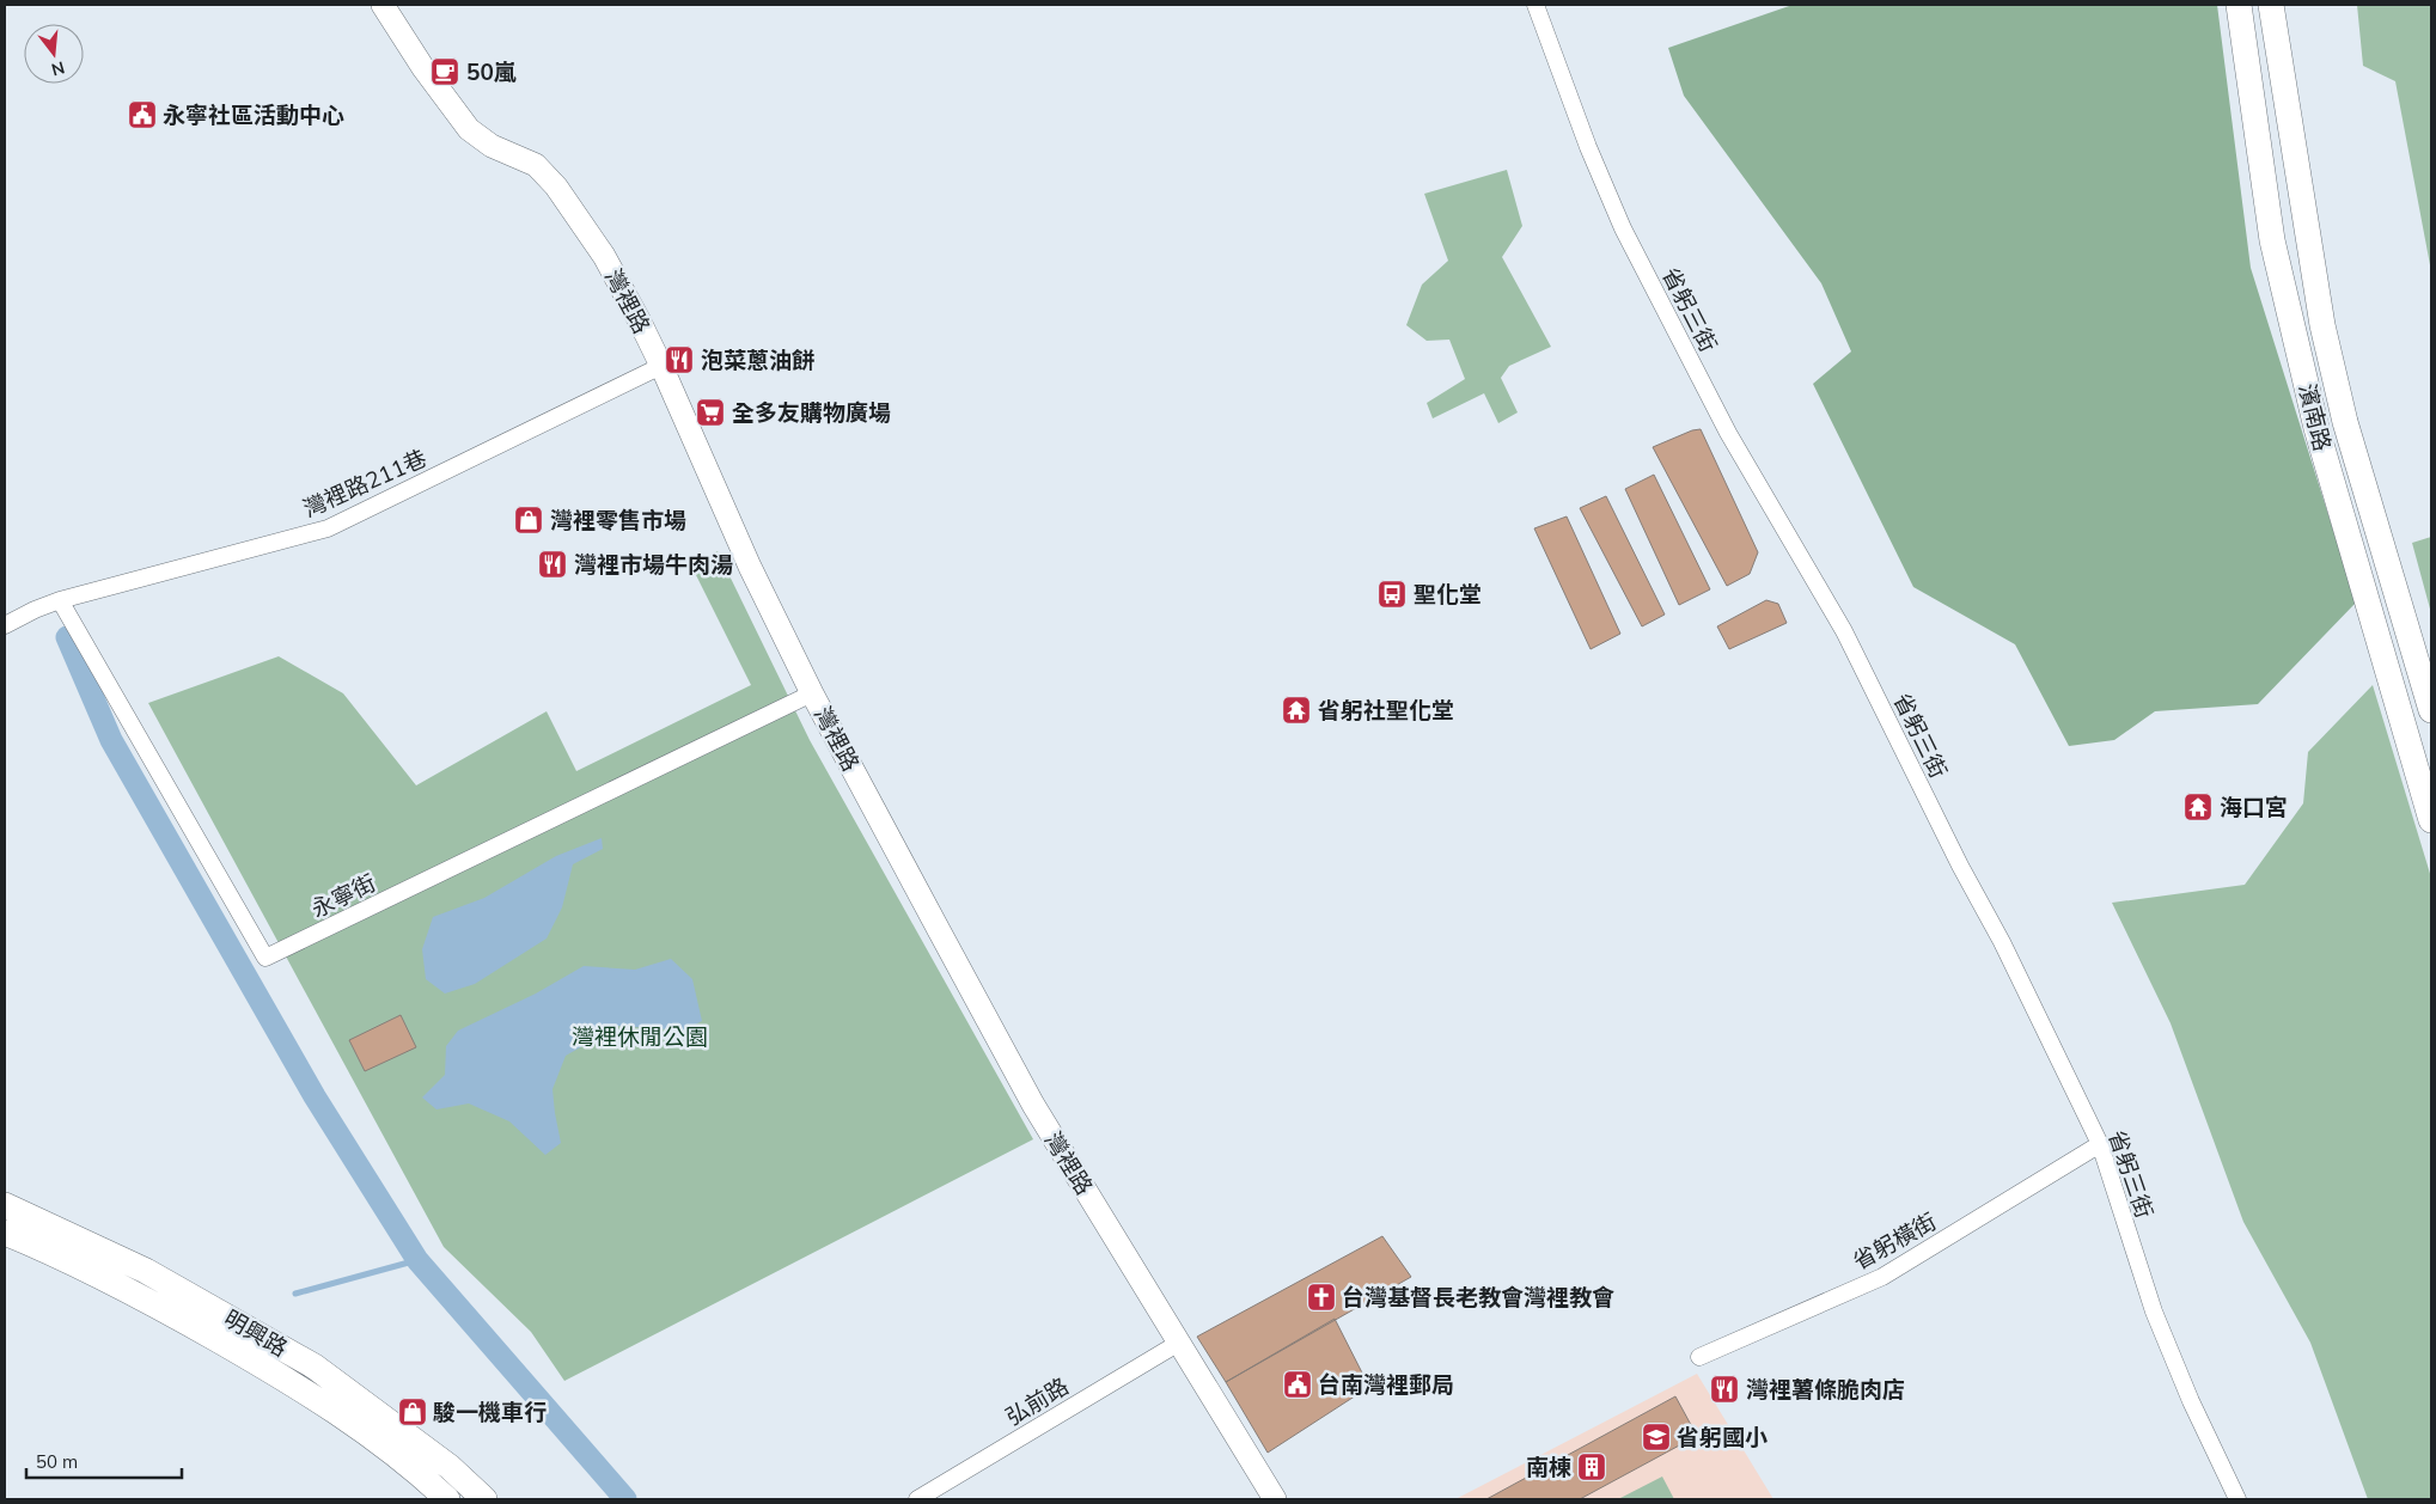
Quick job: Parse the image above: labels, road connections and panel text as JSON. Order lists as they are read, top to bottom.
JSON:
{
  "streets": {
    "main road": ["濱南路", "明興路"],
    "street": [
      "灣裡路",
      "省躬三街",
      "灣裡路211巷",
      "永寧街",
      "省躬橫街",
      "弘前路"
    ]
  },
  "crossings": [
    ["灣裡路", "灣裡路211巷"],
    ["灣裡路", "永寧街"],
    ["灣裡路", "弘前路"],
    ["省躬三街", "省躬橫街"],
    ["灣裡路211巷", "永寧街"]
  ],
  "parks": ["灣裡休閒公園"],
  "places": {
    "cafe": ["50嵐"],
    "public building": ["永寧社區活動中心", "台南灣裡郵局"],
    "restaurant": ["泡菜蔥油餅", "灣裡市場牛肉湯", "灣裡薯條脆肉店"],
    "supermarket": ["全多友購物廣場"],
    "shop": ["灣裡零售市場", "駿一機車行"],
    "bus stop": ["聖化堂"],
    "temple": ["省躬社聖化堂", "海口宮"],
    "church": ["台灣基督長老教會灣裡教會"],
    "school or university": ["省躬國小"],
    "building": ["南棟"]
  },
  "scale_bar": "50 m",
  "north": "bottom"
}
